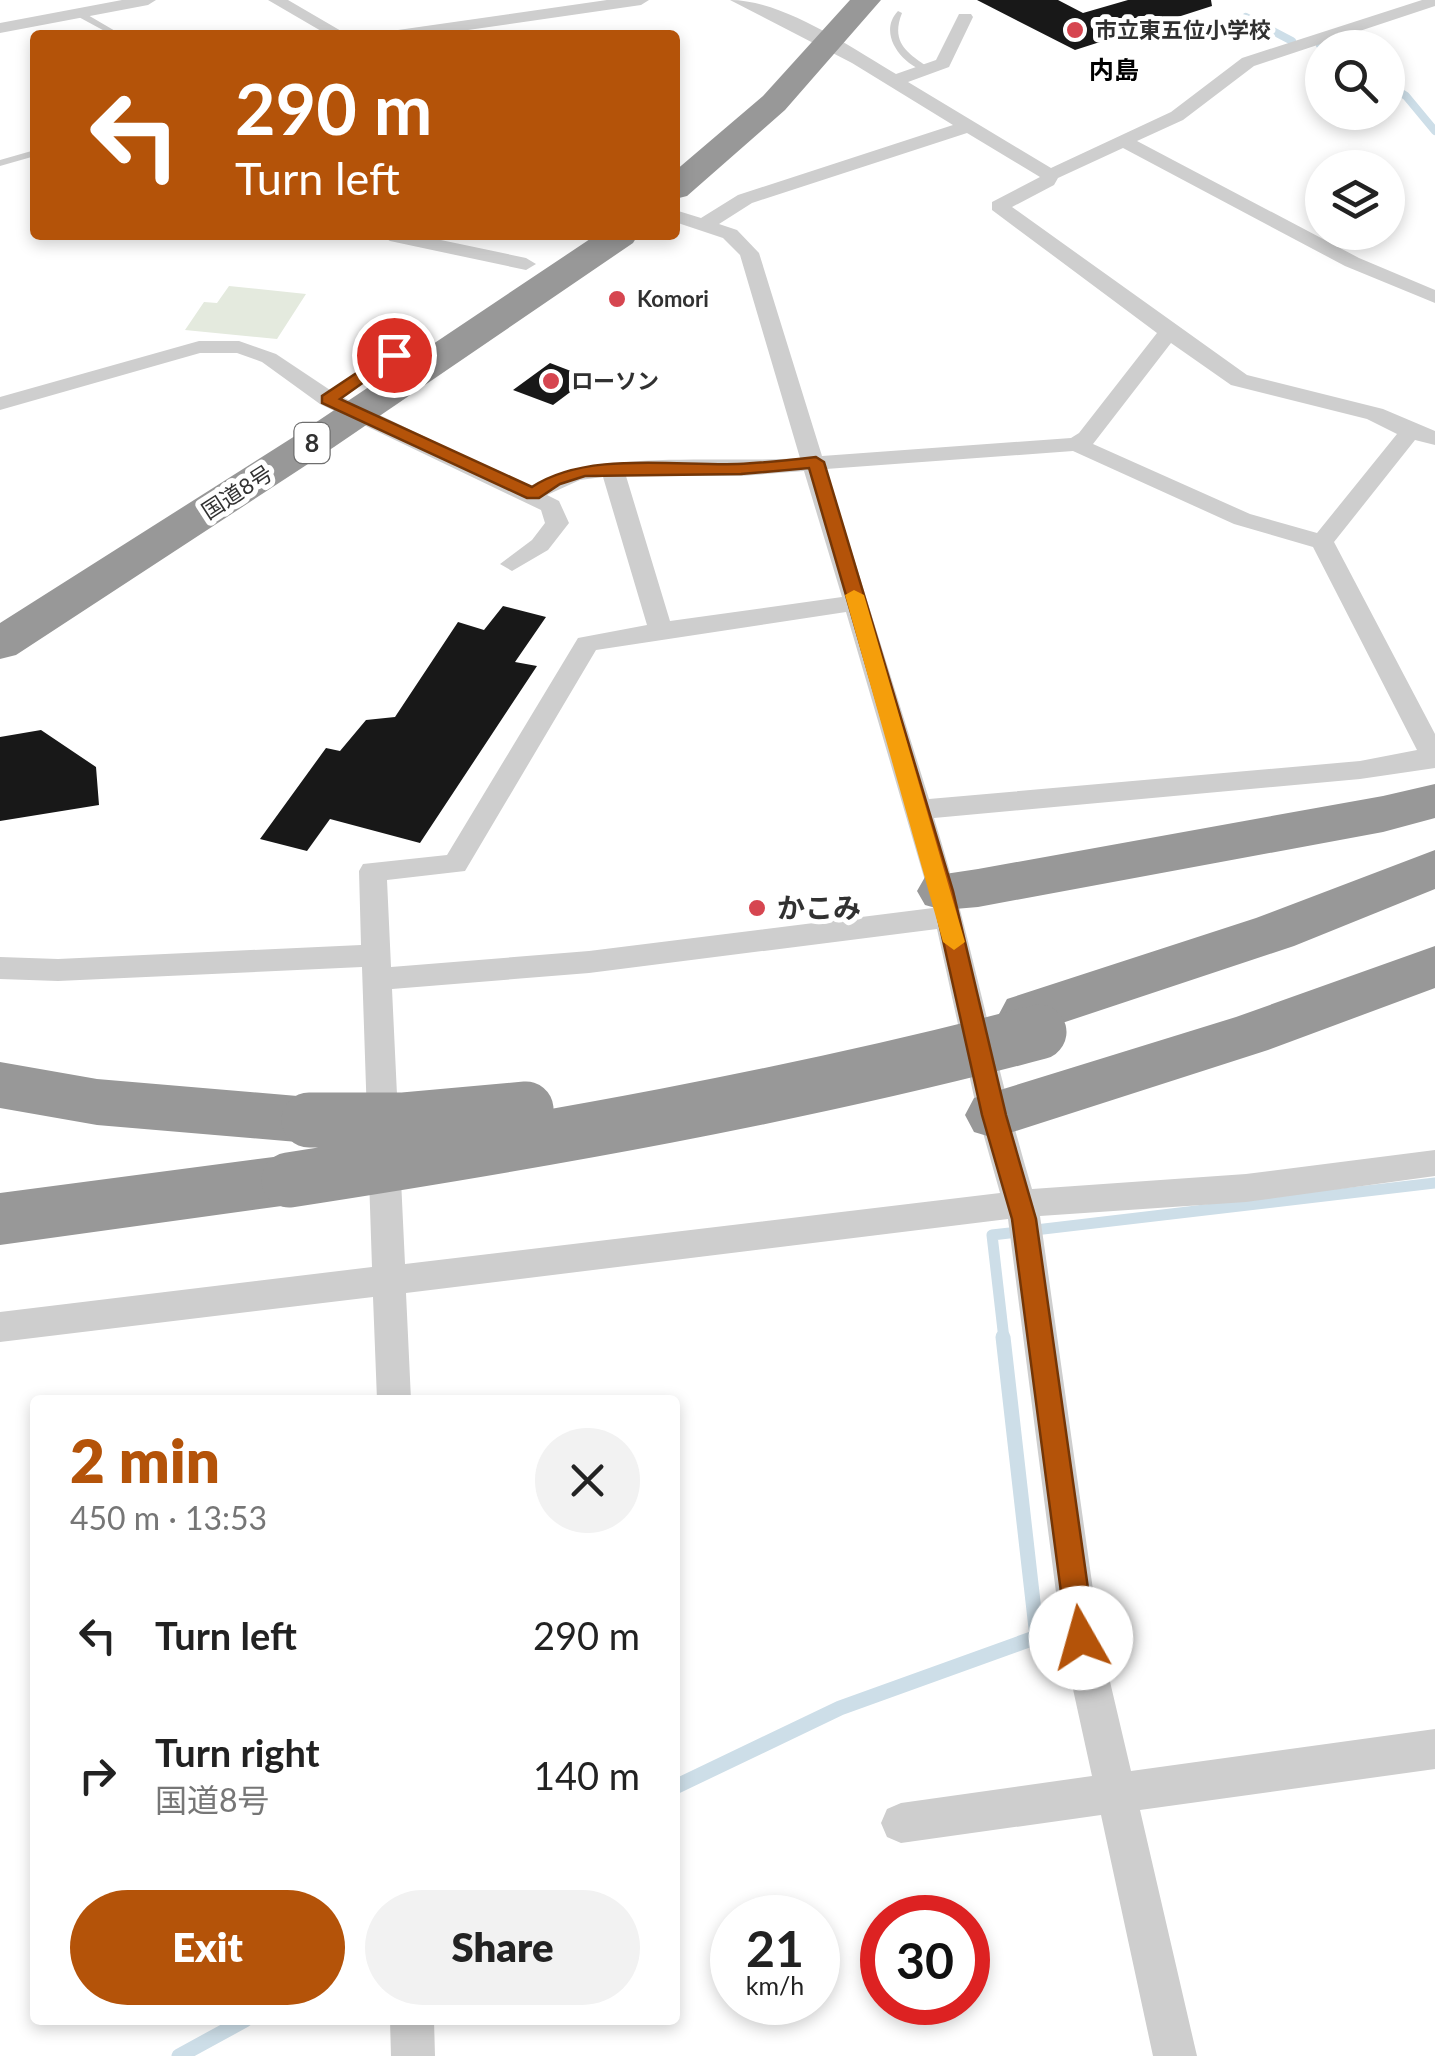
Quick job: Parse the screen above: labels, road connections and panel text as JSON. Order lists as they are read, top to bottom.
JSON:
{
  "streets": {
    "highway": ["8", "国道8号"]
  },
  "districts": ["内島"],
  "places": [
    "市立東五位小学校",
    "Komori",
    "ローソン",
    "かこみ"
  ],
  "page": {
    "turn": ["290 m", "Turn left"],
    "heading": ["2 min", "450 m · 13:53"],
    "list": [
      {
        "name": "Turn left",
        "value": "290 m"
      },
      {
        "name": "Turn right",
        "note": "国道8号",
        "value": "140 m"
      }
    ],
    "buttons": ["Exit", "Share"],
    "speed": "21 km/h",
    "limit": "30"
  }
}
